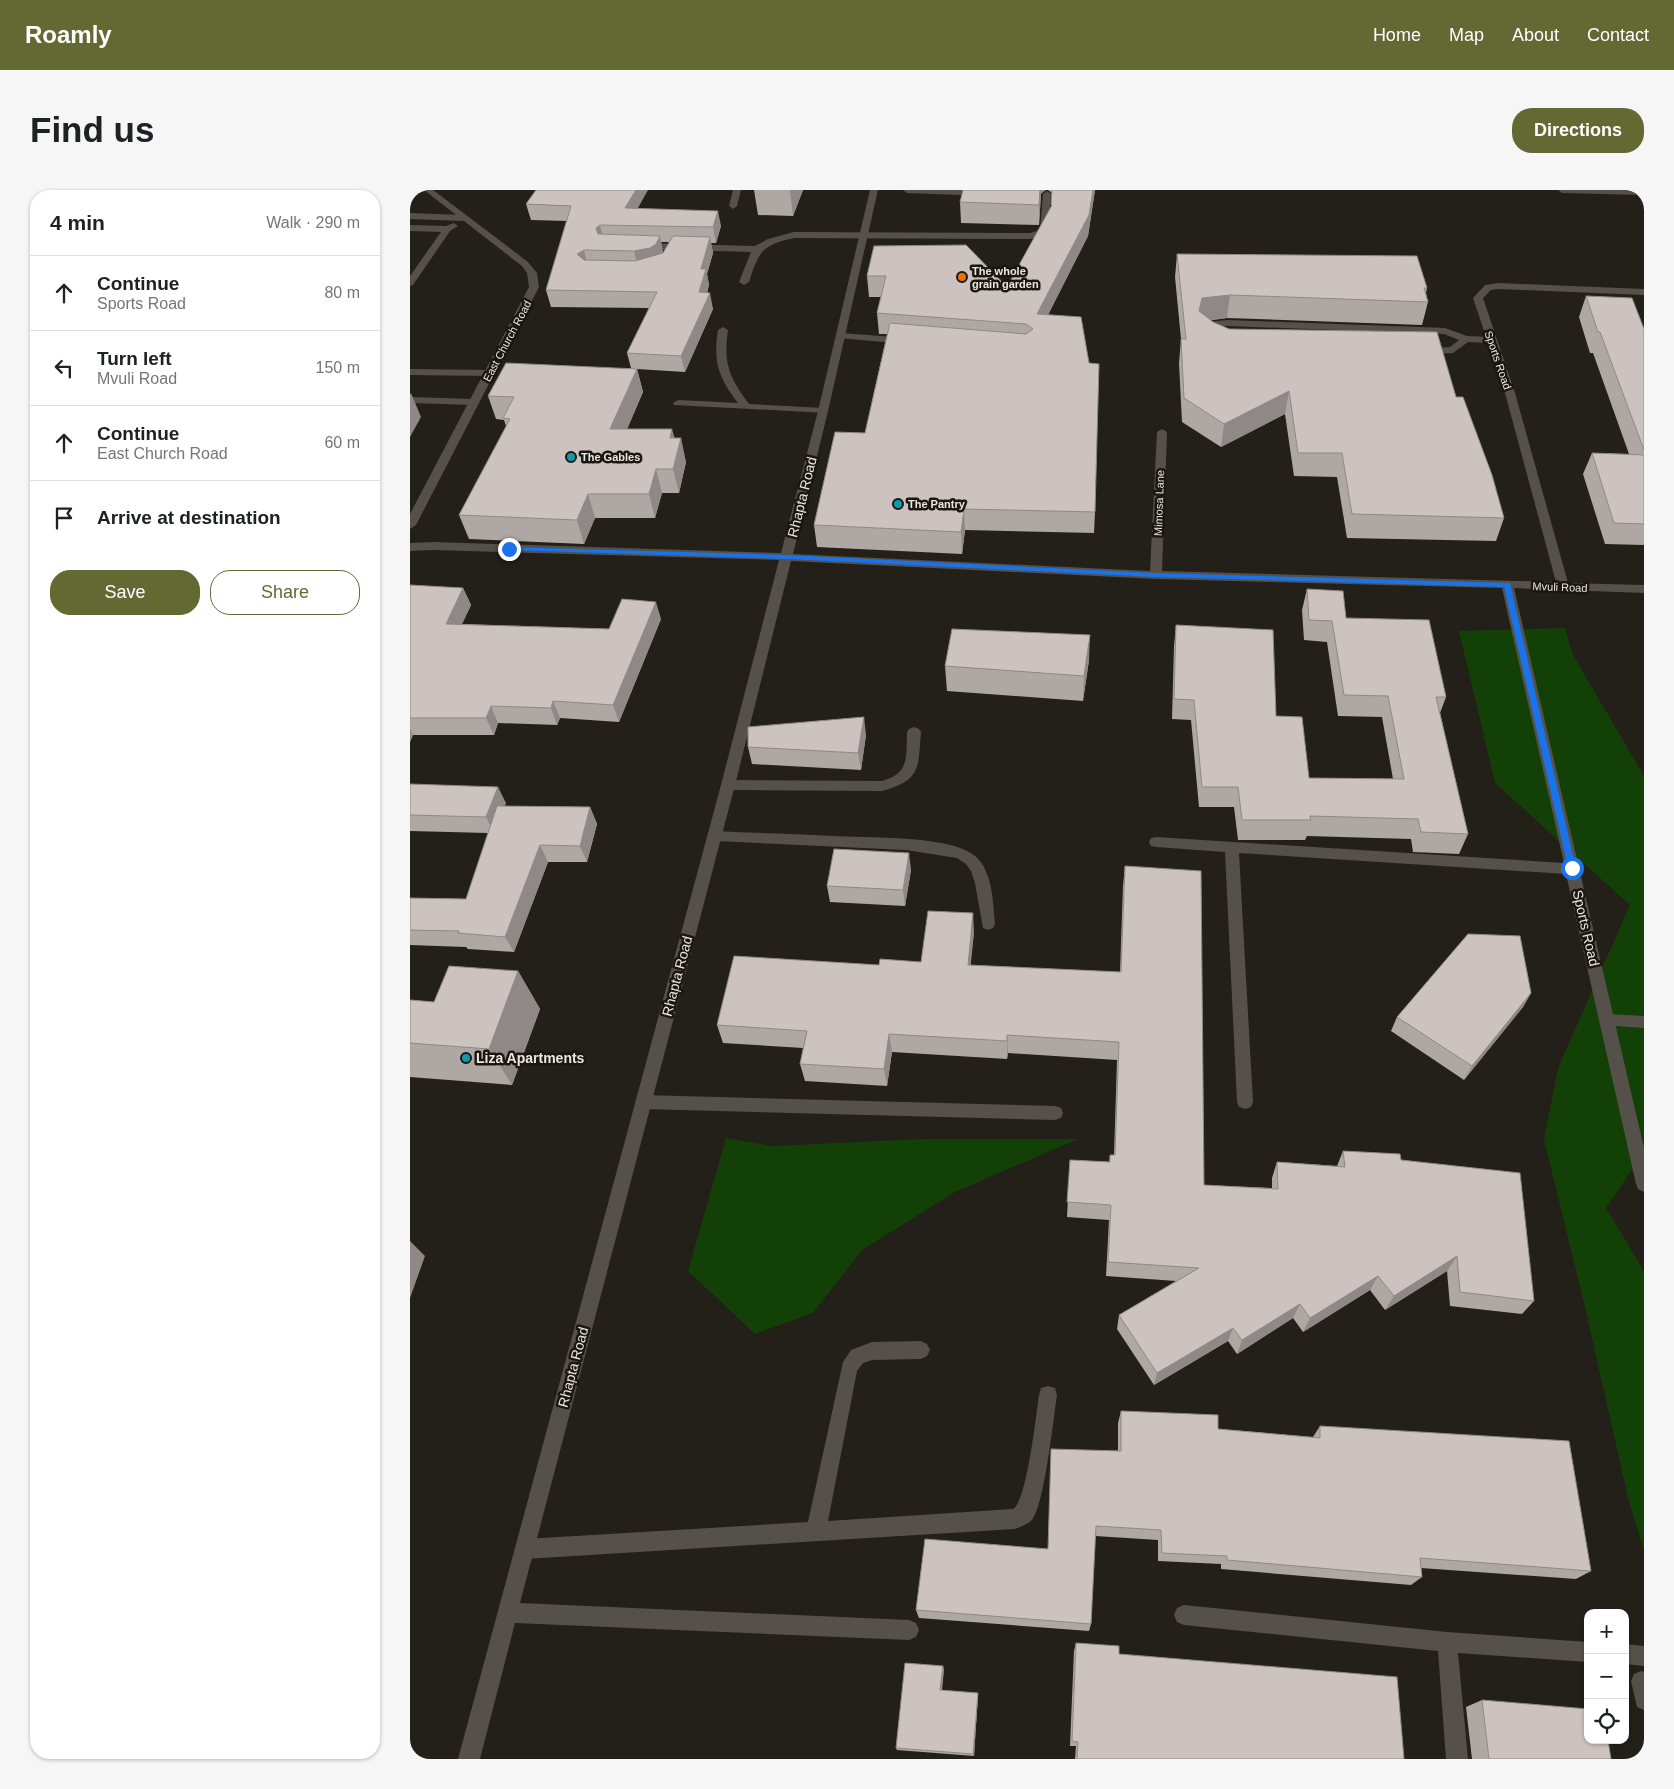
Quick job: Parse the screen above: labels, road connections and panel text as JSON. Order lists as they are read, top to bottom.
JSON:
{
  "streets": {
    "street": [
      "East Church Road",
      "Sports Road",
      "Rhapta Road",
      "Mimosa Lane",
      "Mvuli Road"
    ]
  },
  "crossings": [
    ["Sports Road", "Mvuli Road"],
    ["Rhapta Road", "Mvuli Road"],
    ["Mimosa Lane", "Mvuli Road"]
  ],
  "places": [
    "The whole grain garden",
    "The Gables",
    "The Pantry",
    "Liza Apartments"
  ],
  "page": {
    "header": "Roamly",
    "nav": [
      "Home",
      "Map",
      "About",
      "Contact"
    ],
    "buttons": [
      "Directions",
      ["Save", "Share"]
    ],
    "title": "Find us",
    "heading": ["4 min", "Walk · 290 m"],
    "list": [
      ["Continue", "Sports Road", "80 m"],
      ["Turn left", "Mvuli Road", "150 m"],
      ["Continue", "East Church Road", "60 m"],
      "Arrive at destination"
    ],
    "map_buttons": ["+", "−"]
  }
}
